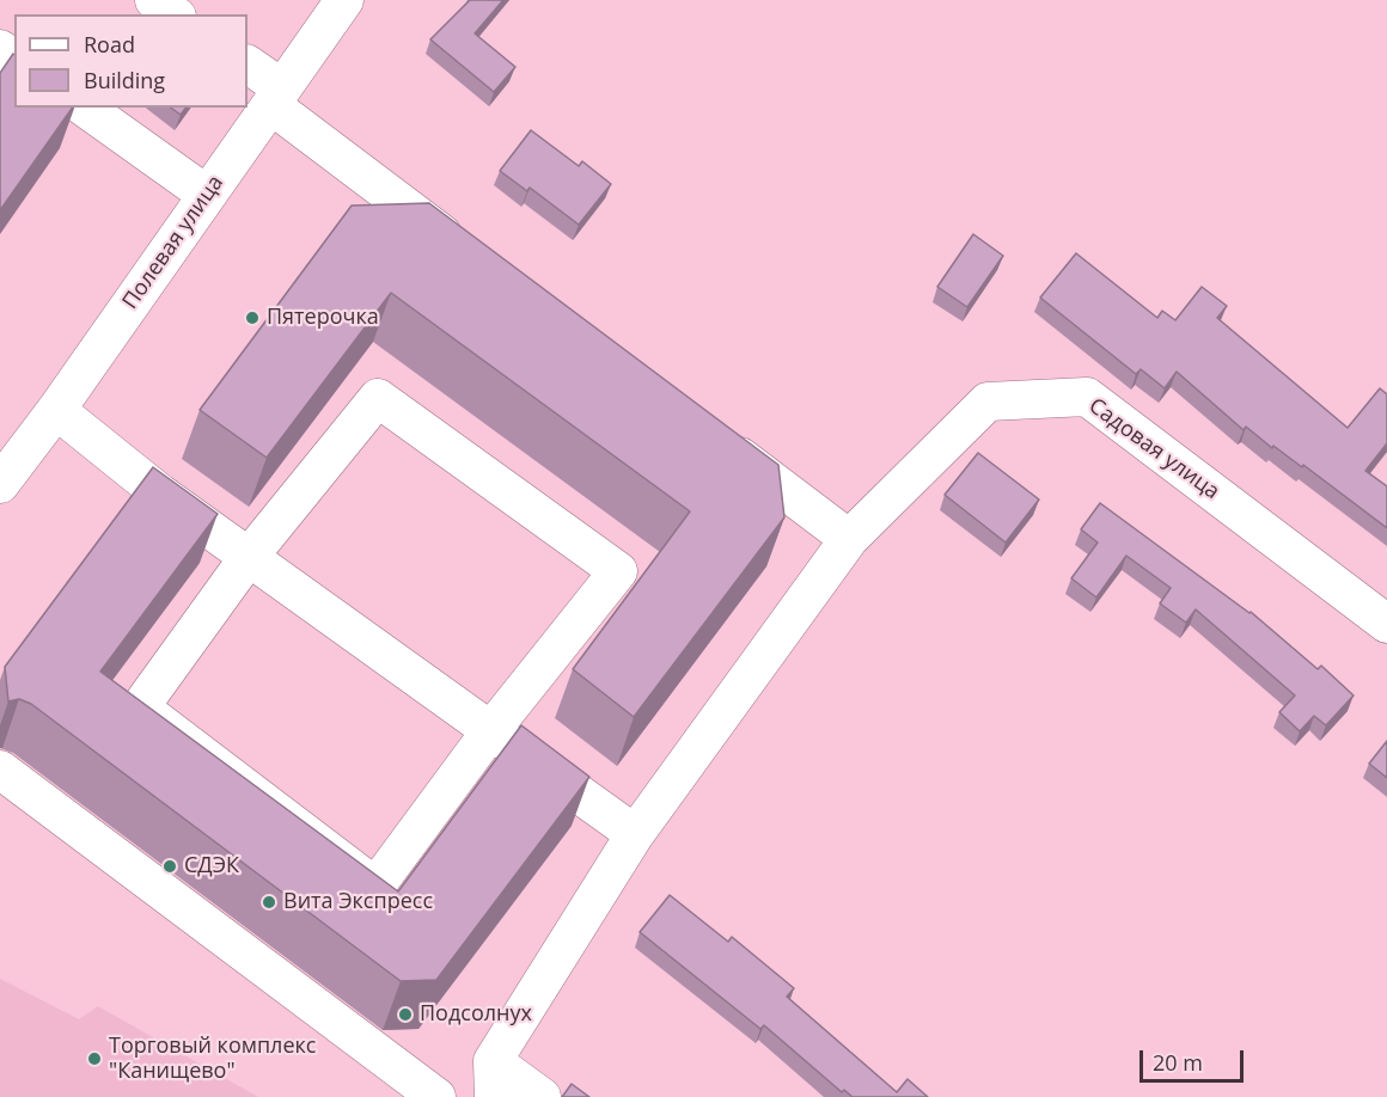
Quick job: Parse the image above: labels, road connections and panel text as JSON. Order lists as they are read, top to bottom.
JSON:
{
  "streets": {
    "street": ["Полевая улица", "Садовая улица"]
  },
  "places": [
    "Пятерочка",
    "СДЭК",
    "Вита Экспресс",
    "Подсолнух",
    "Торговый комплекс \"Канищево\""
  ],
  "legend": ["Road", "Building"],
  "scale_bar": "20 m"
}
